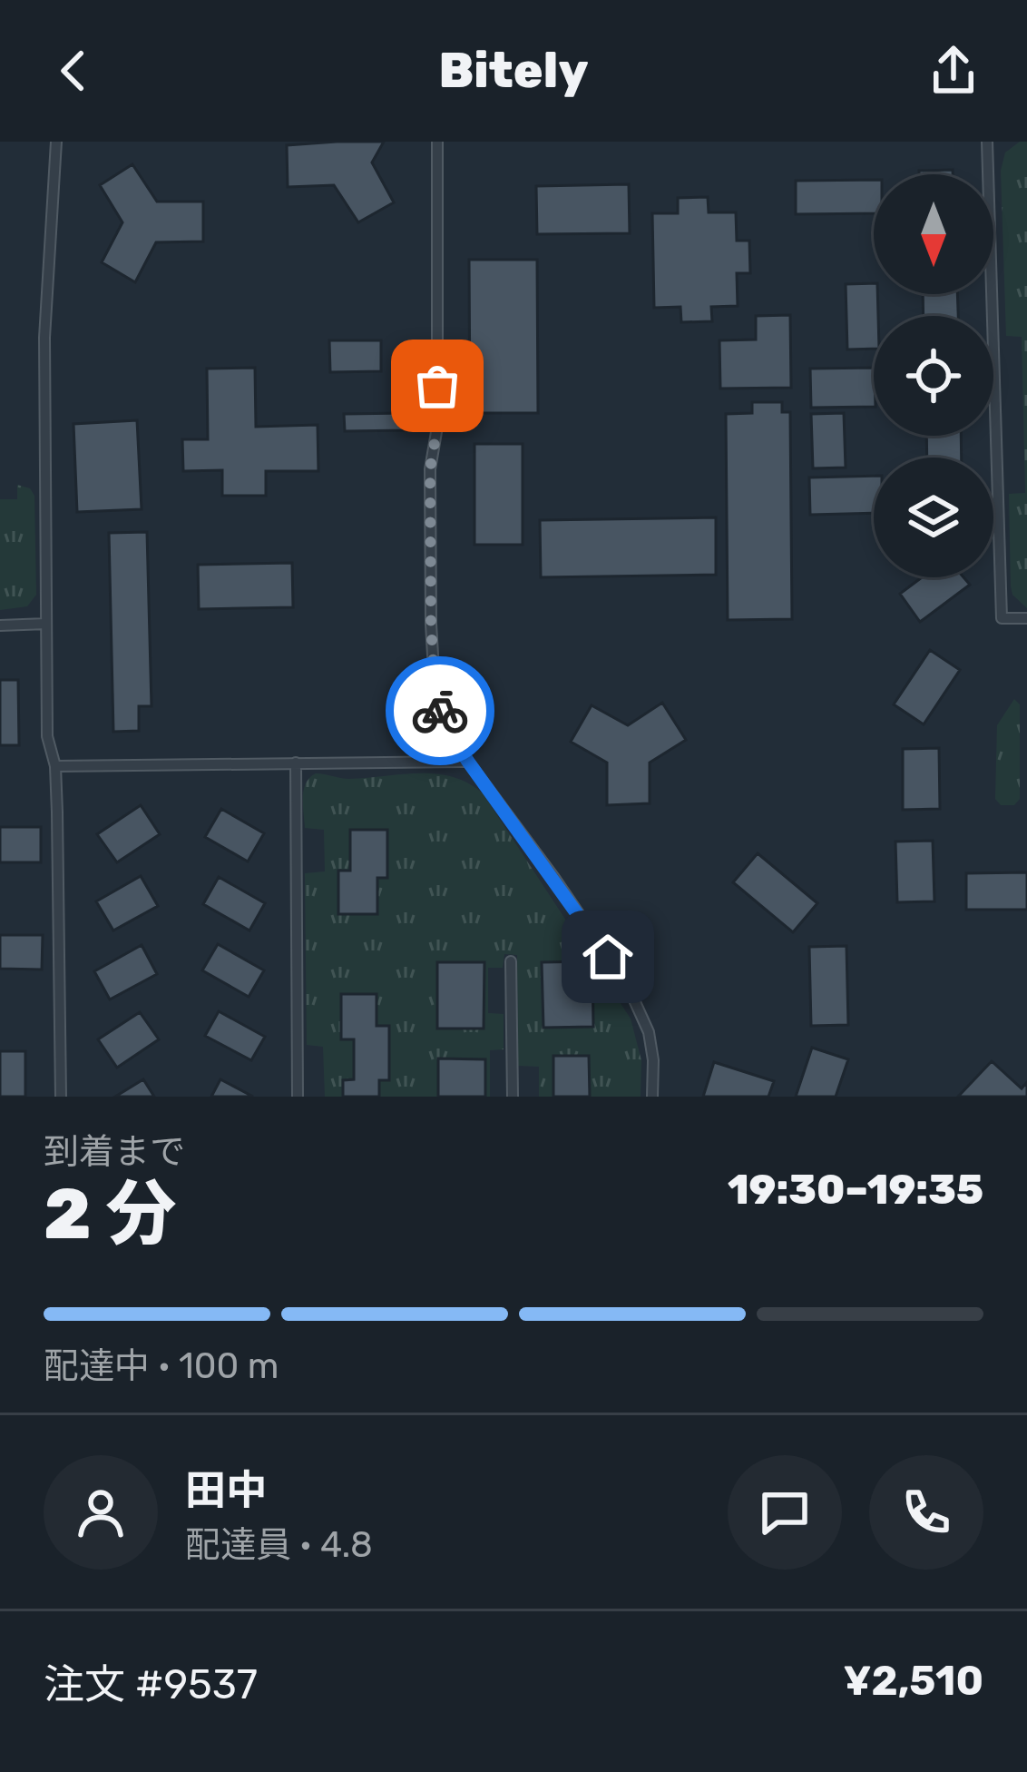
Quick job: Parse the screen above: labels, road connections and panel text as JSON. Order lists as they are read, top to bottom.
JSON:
{
  "north": "bottom",
  "page": {
    "header": "Bitely",
    "heading": ["2 分", "到着まで", "19:30–19:35"],
    "panel": [
      "田中",
      "配達員 · 4.8",
      "注文 #9537",
      "¥2,510"
    ],
    "bar": "配達中 · 100 m"
  }
}
